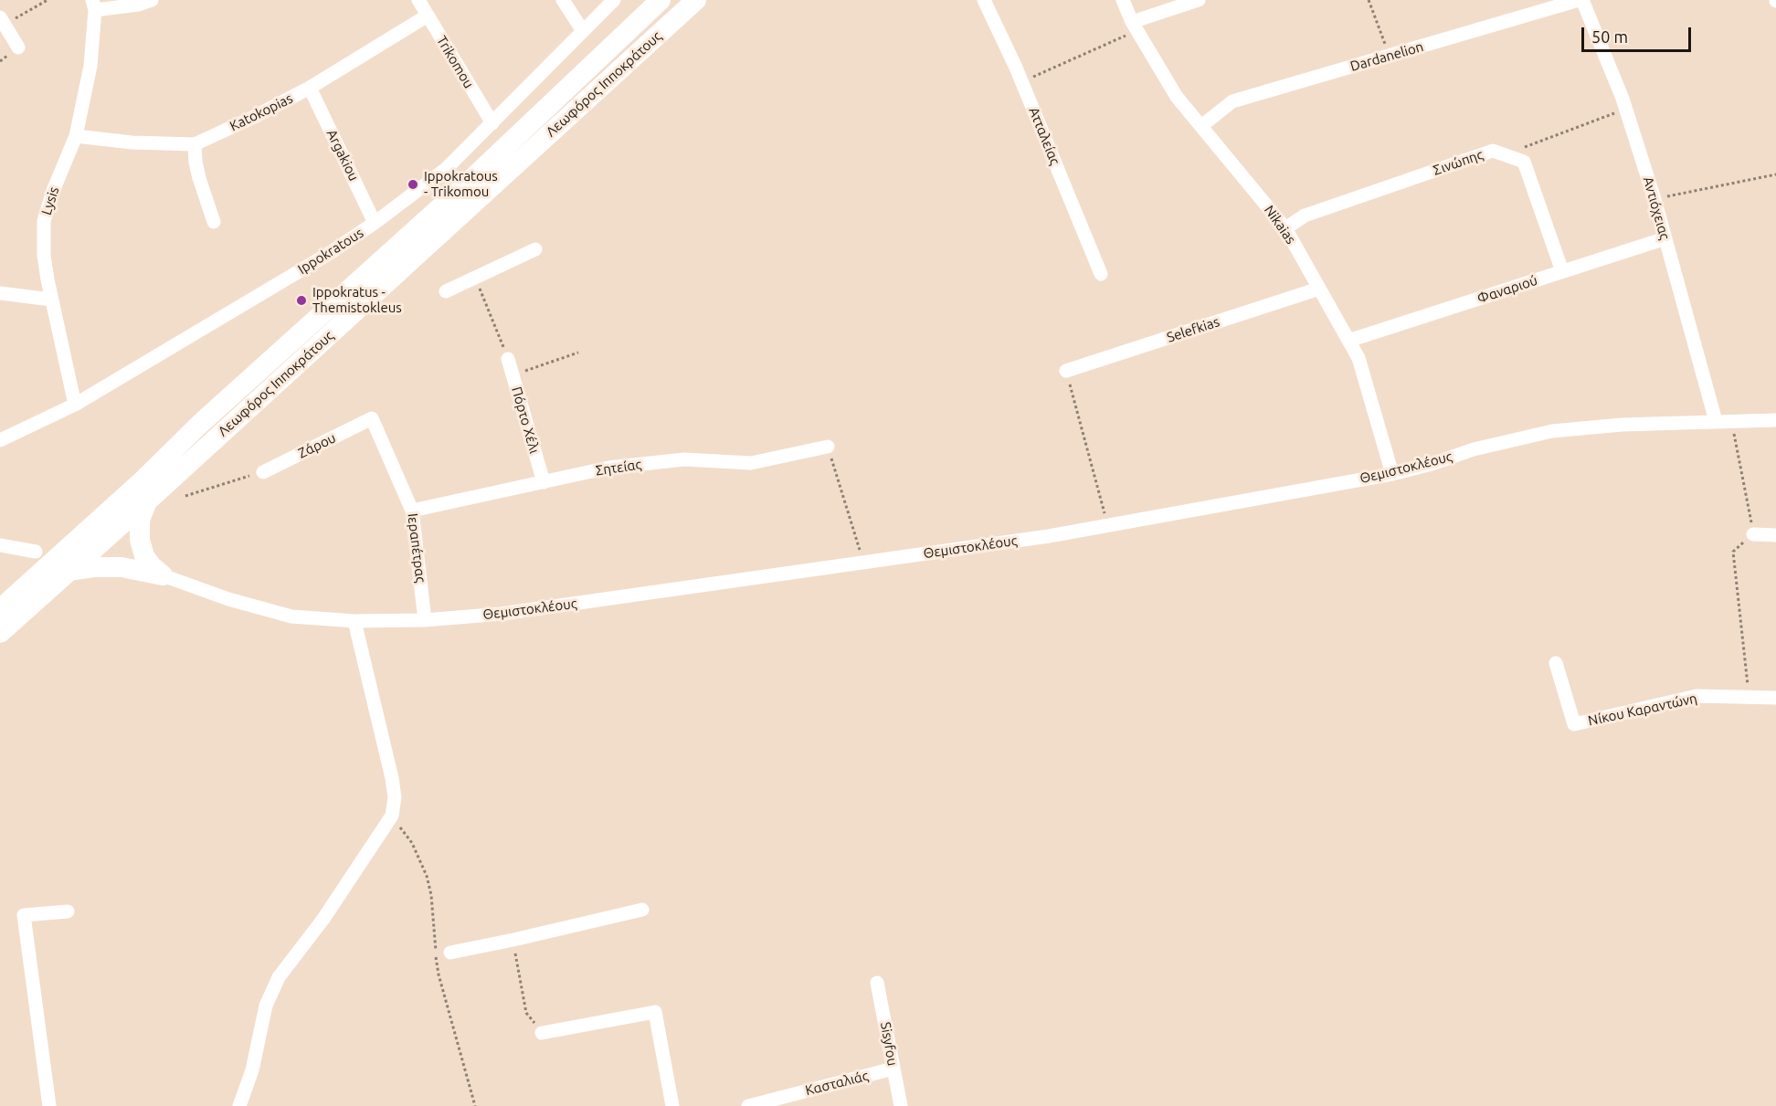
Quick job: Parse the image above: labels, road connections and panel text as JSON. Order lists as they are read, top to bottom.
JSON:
{
  "streets": {
    "main road": ["Λεωφόρος Ιπποκράτους"],
    "street": [
      "Dardanelion",
      "Trikomou",
      "Katokopias",
      "Ατταλείας",
      "Argakiou",
      "Σινώπης",
      "Lysis",
      "Αντιόχειας",
      "Nikaias",
      "Ippokratous",
      "Φαναριού",
      "Selefkias",
      "Πόρτο Χέλι",
      "Ζάρου",
      "Σητείας",
      "Θεμιστοκλέους",
      "Ιεραπέτρας",
      "Νίκου Καραντώνη",
      "Sisyfou",
      "Κασταλιάς"
    ]
  },
  "crossings": [
    ["Dardanelion", "Αντιόχειας"],
    ["Dardanelion", "Nikaias"],
    ["Trikomou", "Katokopias"],
    ["Trikomou", "Ippokratous"],
    ["Katokopias", "Argakiou"],
    ["Katokopias", "Lysis"],
    ["Argakiou", "Ippokratous"],
    ["Σινώπης", "Nikaias"],
    ["Lysis", "Ippokratous"],
    ["Αντιόχειας", "Φαναριού"],
    ["Αντιόχειας", "Θεμιστοκλέους"],
    ["Nikaias", "Φαναριού"],
    ["Nikaias", "Selefkias"],
    ["Nikaias", "Θεμιστοκλέους"],
    ["Πόρτο Χέλι", "Σητείας"],
    ["Ζάρου", "Ιεραπέτρας"],
    ["Σητείας", "Ιεραπέτρας"],
    ["Θεμιστοκλέους", "Ιεραπέτρας"],
    ["Sisyfou", "Κασταλιάς"]
  ],
  "places": ["Ippokratous - Trikomou", "Ippokratus - Themistokleus"],
  "scale_bar": "50 m"
}
